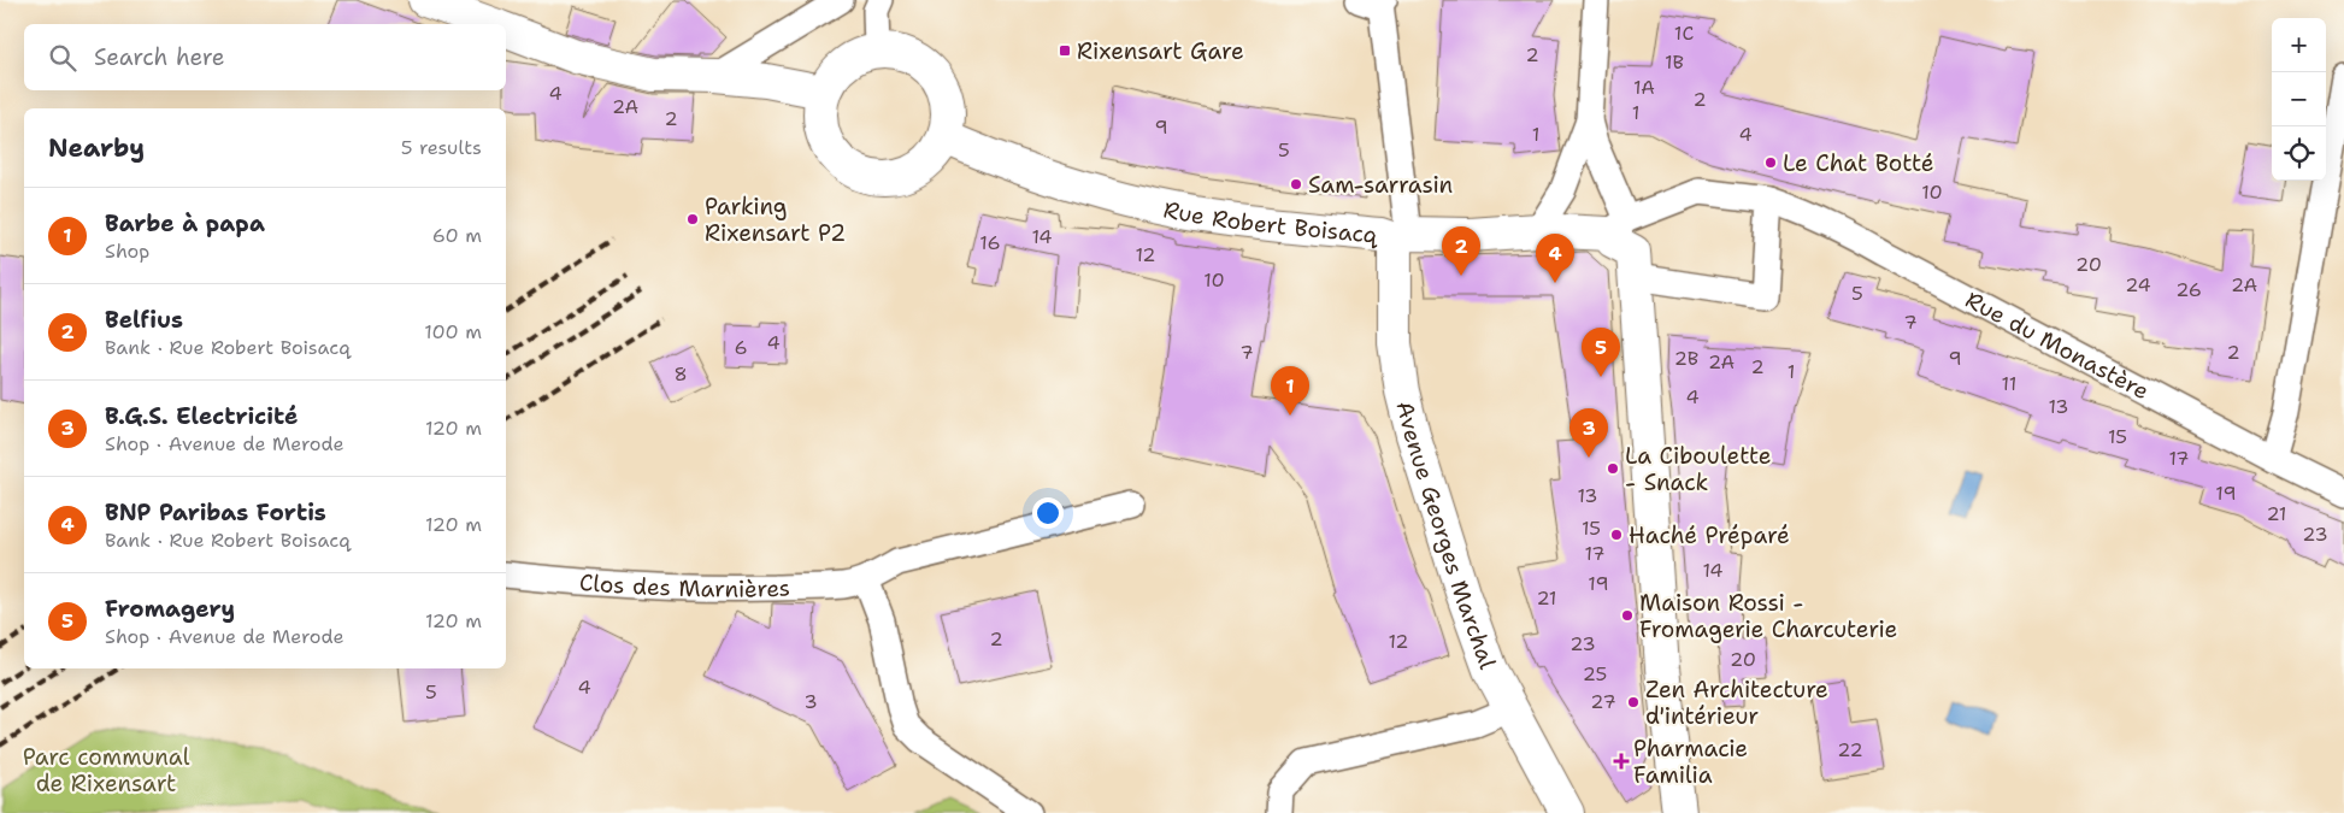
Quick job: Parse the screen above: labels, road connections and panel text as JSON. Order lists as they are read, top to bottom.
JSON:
{
  "streets": {
    "street": [
      "Rue Robert Boisacq",
      "Rue du Monastère",
      "Avenue Georges Marchal",
      "Clos des Marnières"
    ]
  },
  "crossings": [
    ["Rue Robert Boisacq", "Rue du Monastère"],
    ["Rue Robert Boisacq", "Avenue Georges Marchal"]
  ],
  "parks": ["Parc communal de Rixensart"],
  "places": {
    "transit": ["Rixensart Gare"],
    "other": [
      "Le Chat Botté",
      "Sam-sarrasin",
      "Parking Rixensart P2",
      "La Ciboulette - Snack",
      "Haché Préparé",
      "Maison Rossi - Fromagerie Charcuterie",
      "Zen Architecture d'intérieur"
    ],
    "health": ["Pharmacie Familia"]
  },
  "house_numbers": [
    "1C",
    "2",
    "1B",
    "1A",
    "4",
    "2",
    "2A",
    "1",
    "2",
    "9",
    "1",
    "4",
    "5",
    "10",
    "14",
    "16",
    "12",
    "20",
    "10",
    "24",
    "2A",
    "26",
    "5",
    "7",
    "4",
    "6",
    "7",
    "2",
    "2B",
    "9",
    "2A",
    "2",
    "1",
    "8",
    "11",
    "4",
    "13",
    "15",
    "17",
    "19",
    "13",
    "21",
    "15",
    "23",
    "17",
    "14",
    "19",
    "21",
    "2",
    "12",
    "23",
    "20",
    "25",
    "4",
    "5",
    "3",
    "27",
    "22"
  ],
  "page": {
    "map_buttons": ["+", "−"],
    "search": "Search here",
    "heading": ["Nearby", "5 results"],
    "list": [
      {
        "mark": "1",
        "name": "Barbe à papa",
        "note": "Shop",
        "value": "60 m"
      },
      {
        "mark": "2",
        "name": "Belfius",
        "note": "Bank · Rue Robert Boisacq",
        "value": "100 m"
      },
      {
        "mark": "3",
        "name": "B.G.S. Electricité",
        "note": "Shop · Avenue de Merode",
        "value": "120 m"
      },
      {
        "mark": "4",
        "name": "BNP Paribas Fortis",
        "note": "Bank · Rue Robert Boisacq",
        "value": "120 m"
      },
      {
        "mark": "5",
        "name": "Fromagery",
        "note": "Shop · Avenue de Merode",
        "value": "120 m"
      }
    ],
    "pins": [
      "2",
      "4",
      "5",
      "1",
      "3"
    ]
  }
}
